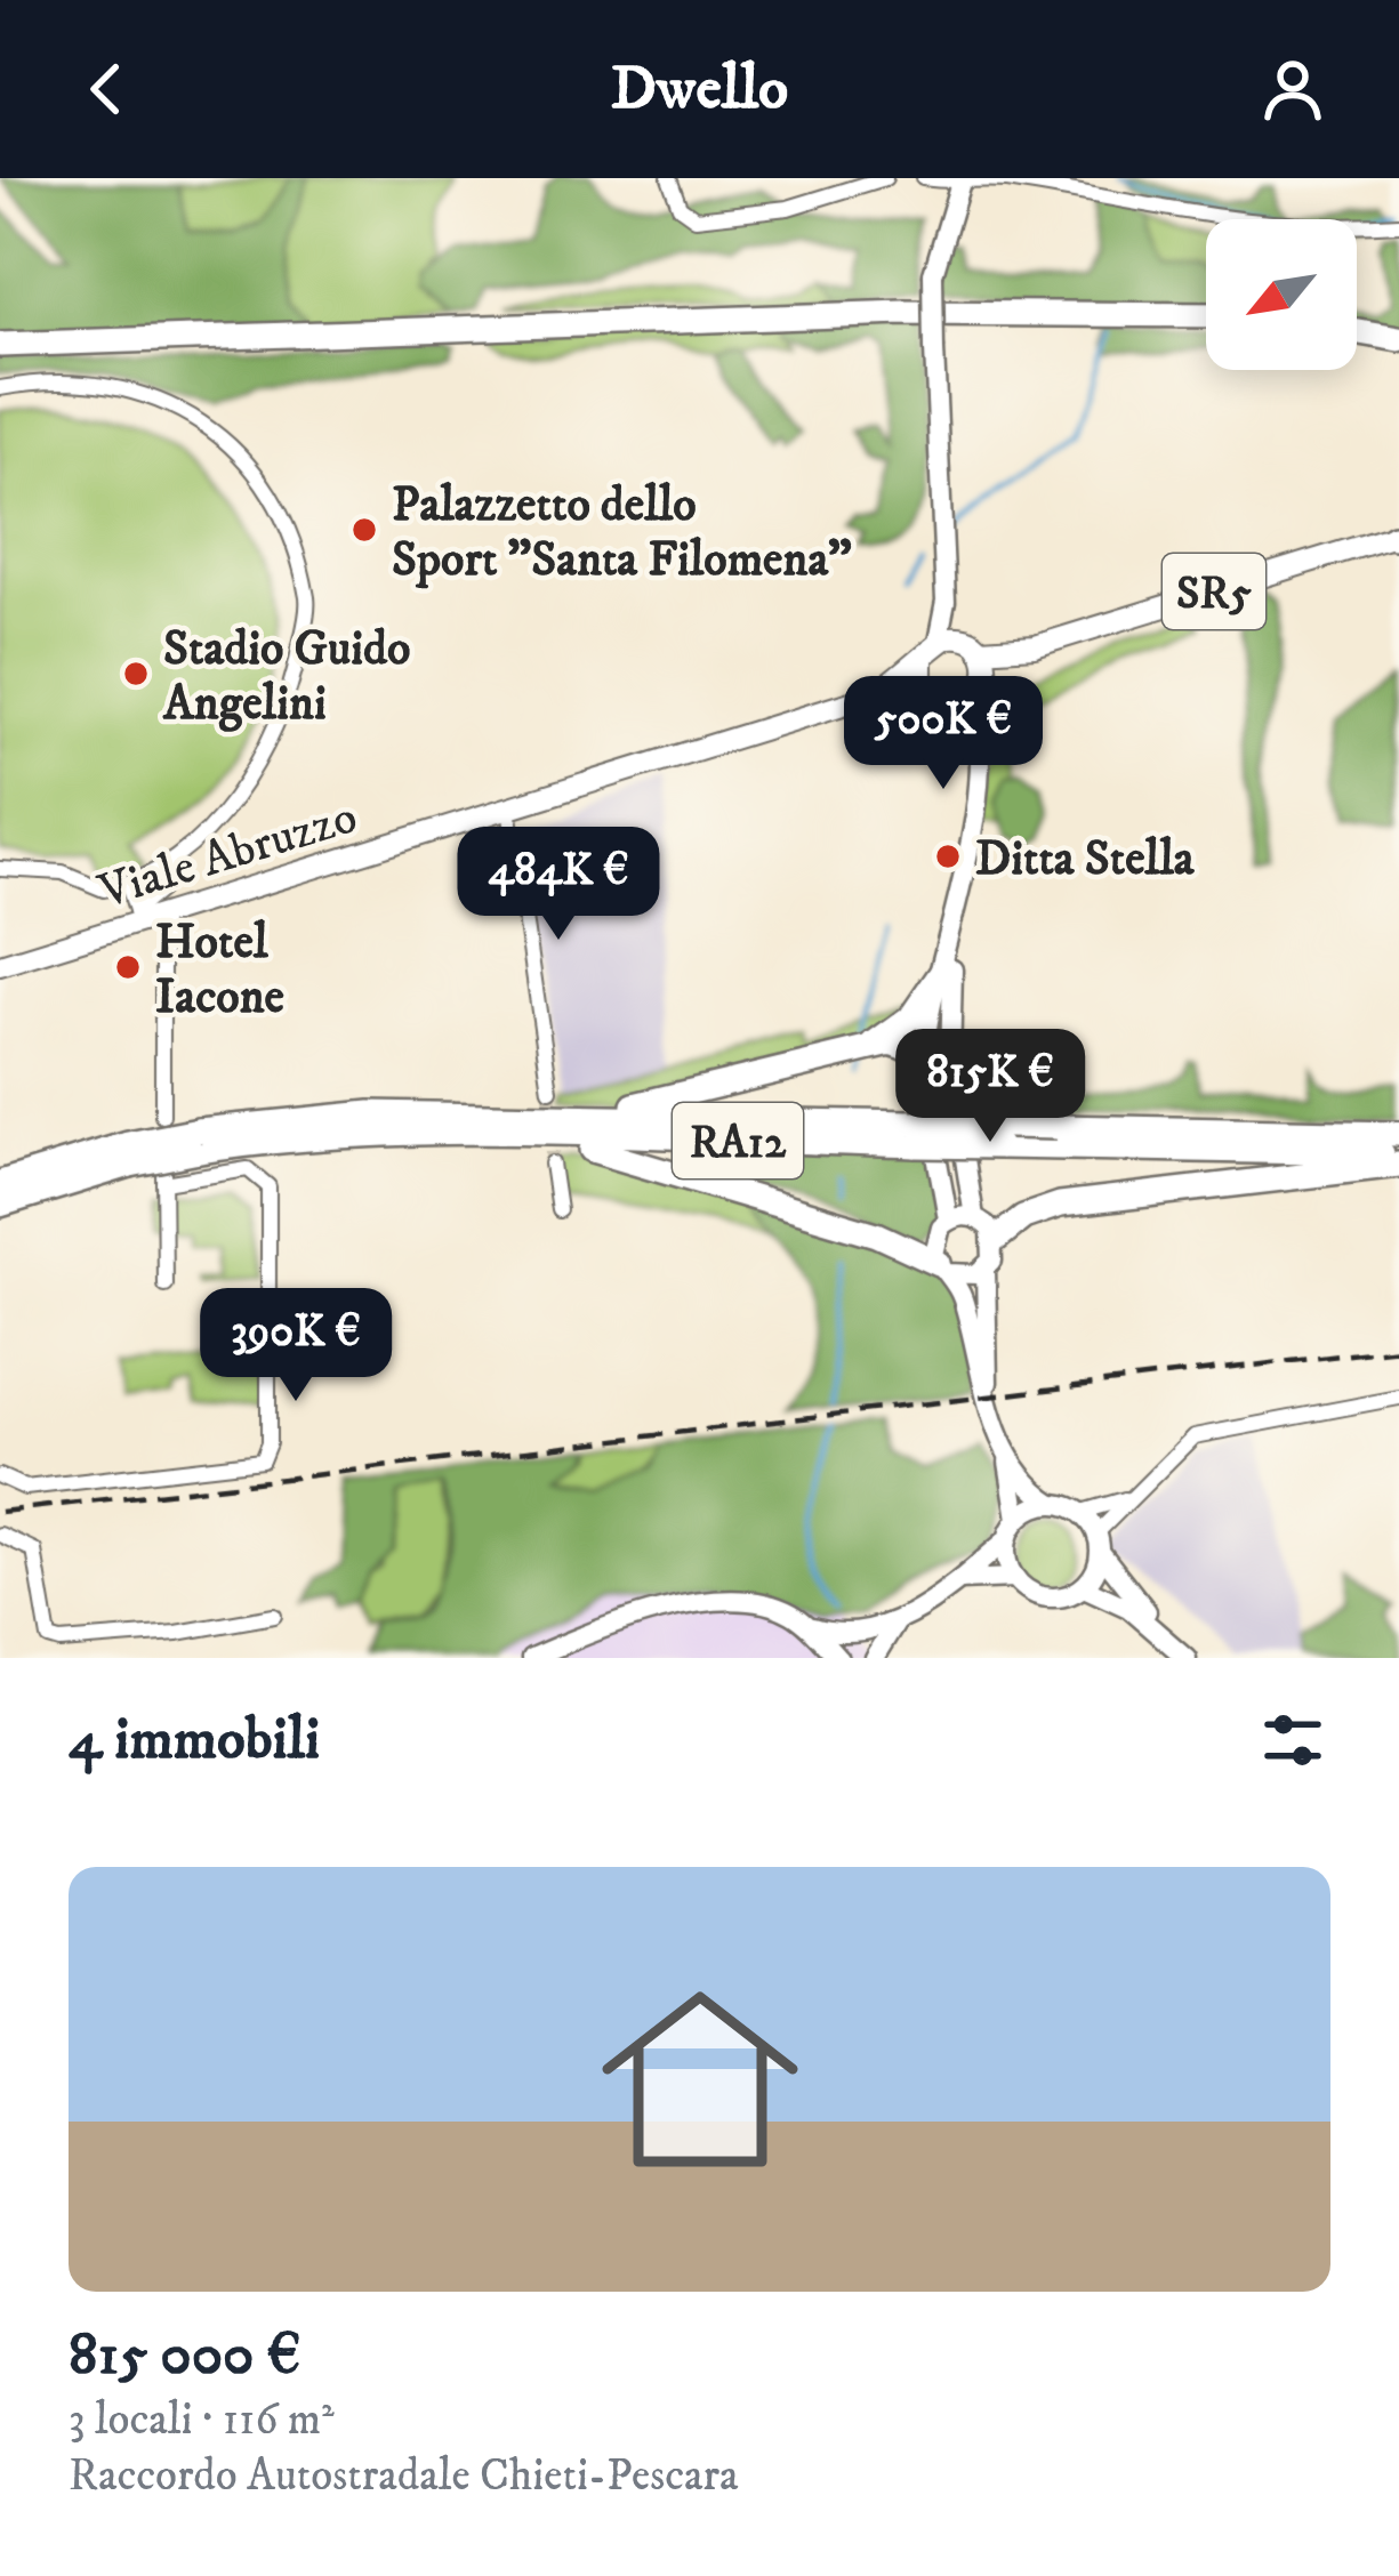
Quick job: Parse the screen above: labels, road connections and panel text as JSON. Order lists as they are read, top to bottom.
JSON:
{
  "streets": {
    "highway": ["RA12"],
    "main road": ["SR5", "Viale Abruzzo"]
  },
  "crossings": [
    ["SR5", "Viale Abruzzo"]
  ],
  "places": [
    "Palazzetto dello Sport \"Santa Filomena\"",
    "Stadio Guido Angelini",
    "Ditta Stella",
    "Hotel Iacone"
  ],
  "north": "bottom left",
  "page": {
    "header": "Dwello",
    "price": [
      "500K €",
      "484K €",
      "815K €",
      "390K €"
    ],
    "heading": "4 immobili",
    "list": [
      {
        "name": "815 000 €",
        "note": "3 locali · 116 m² · Raccordo Autostradale Chieti-Pescara"
      }
    ]
  }
}
